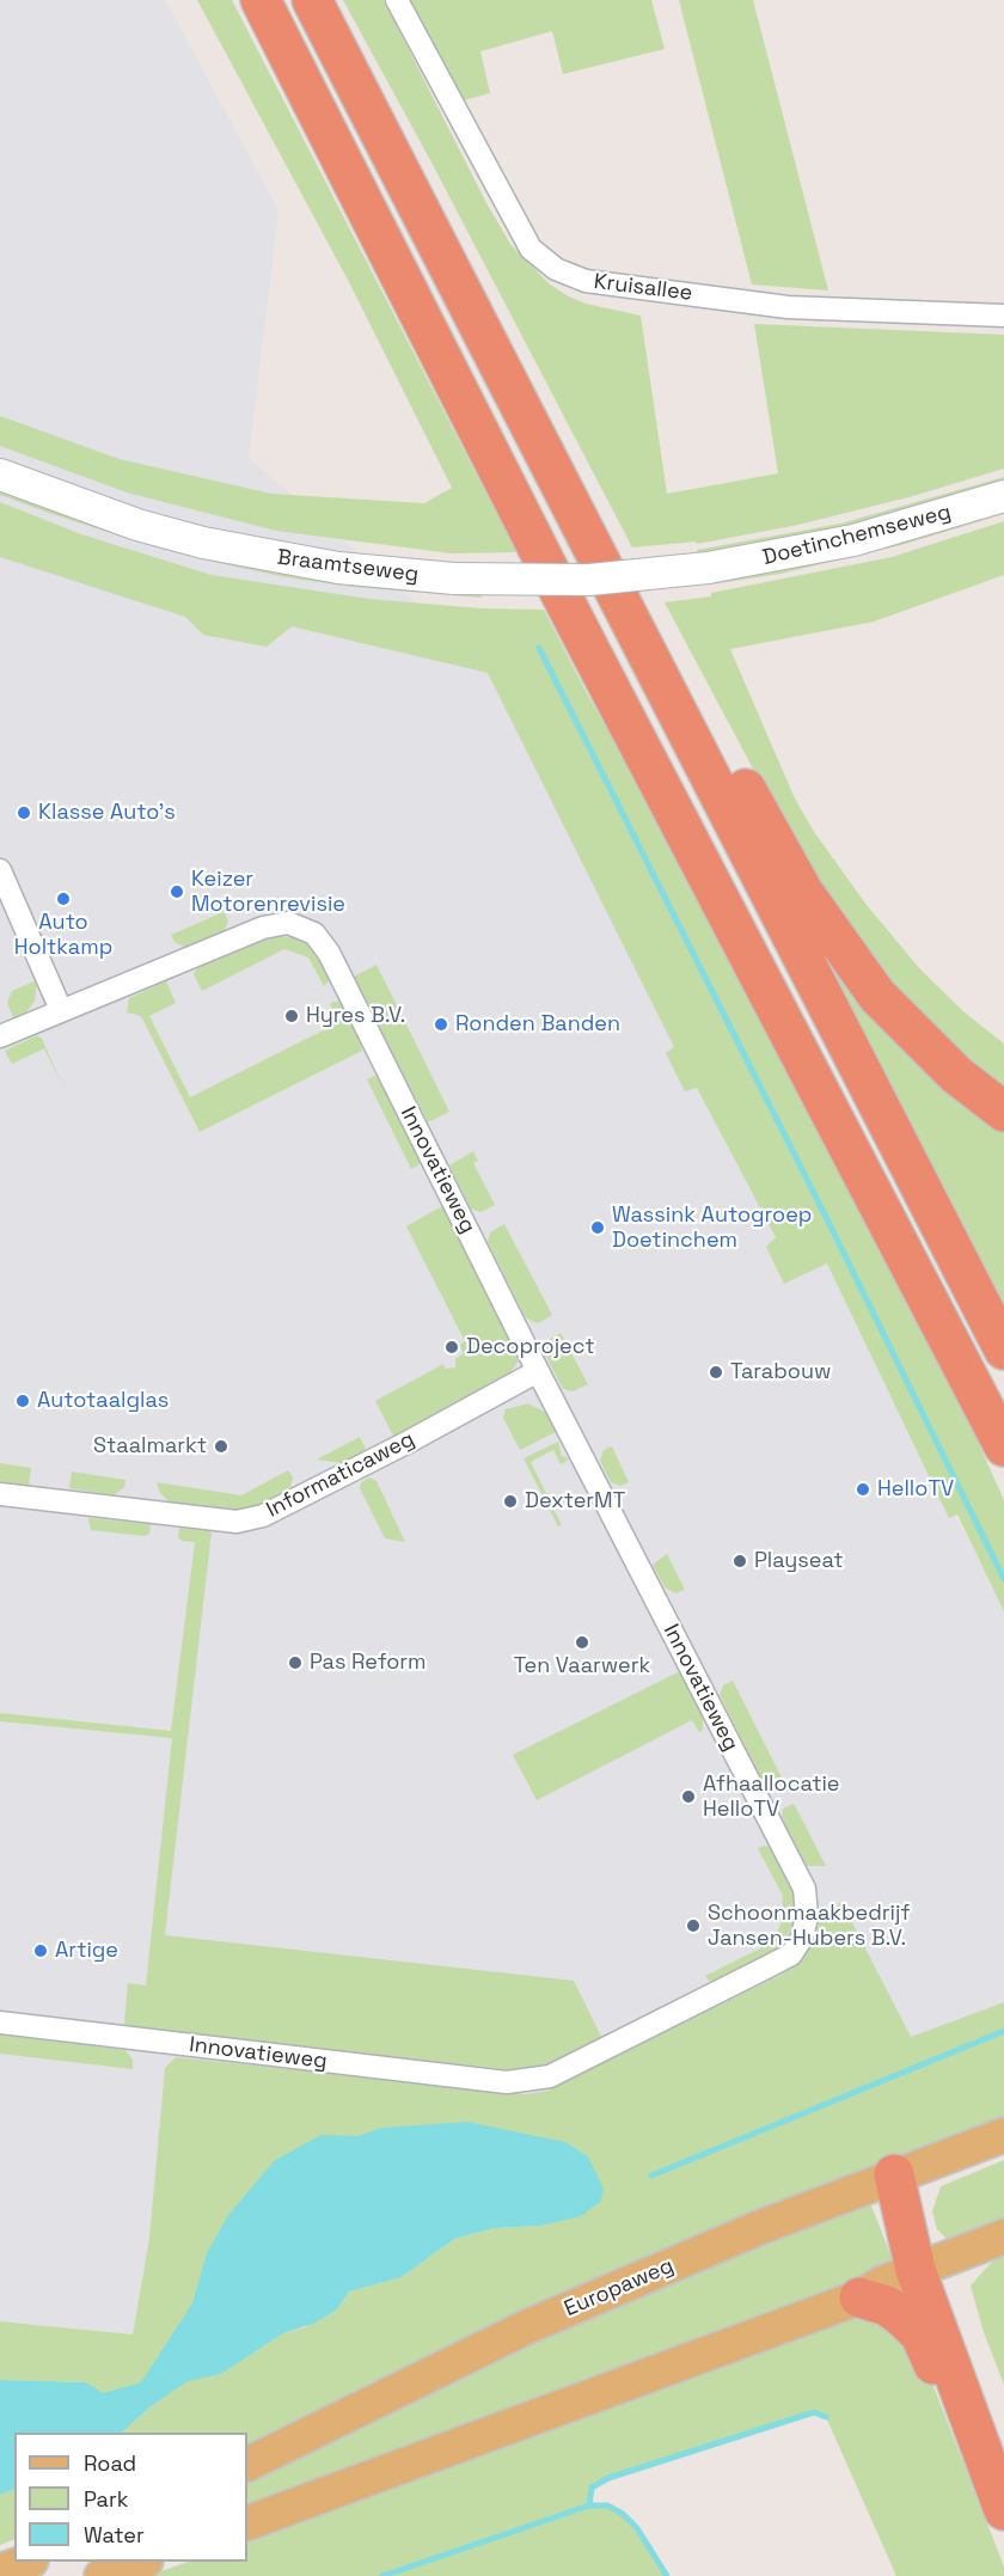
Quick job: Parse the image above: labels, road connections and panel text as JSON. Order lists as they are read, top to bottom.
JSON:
{
  "streets": {
    "main road": ["Europaweg"],
    "street": [
      "Kruisallee",
      "Doetinchemseweg",
      "Braamtseweg",
      "Innovatieweg",
      "Informaticaweg"
    ]
  },
  "crossings": [
    ["Doetinchemseweg", "Braamtseweg"],
    ["Innovatieweg", "Informaticaweg"]
  ],
  "places": [
    "Klasse Auto's",
    "Keizer Motorenrevisie",
    "Auto Holtkamp",
    "Hyres B.V.",
    "Ronden Banden",
    "Wassink Autogroep Doetinchem",
    "Decoproject",
    "Tarabouw",
    "Autotaalglas",
    "Staalmarkt",
    "HelloTV",
    "DexterMT",
    "Playseat",
    "Ten Vaarwerk",
    "Pas Reform",
    "Afhaallocatie HelloTV",
    "Schoonmaakbedrijf Jansen-Hubers B.V.",
    "Artige"
  ],
  "legend": ["Road", "Park", "Water"]
}
